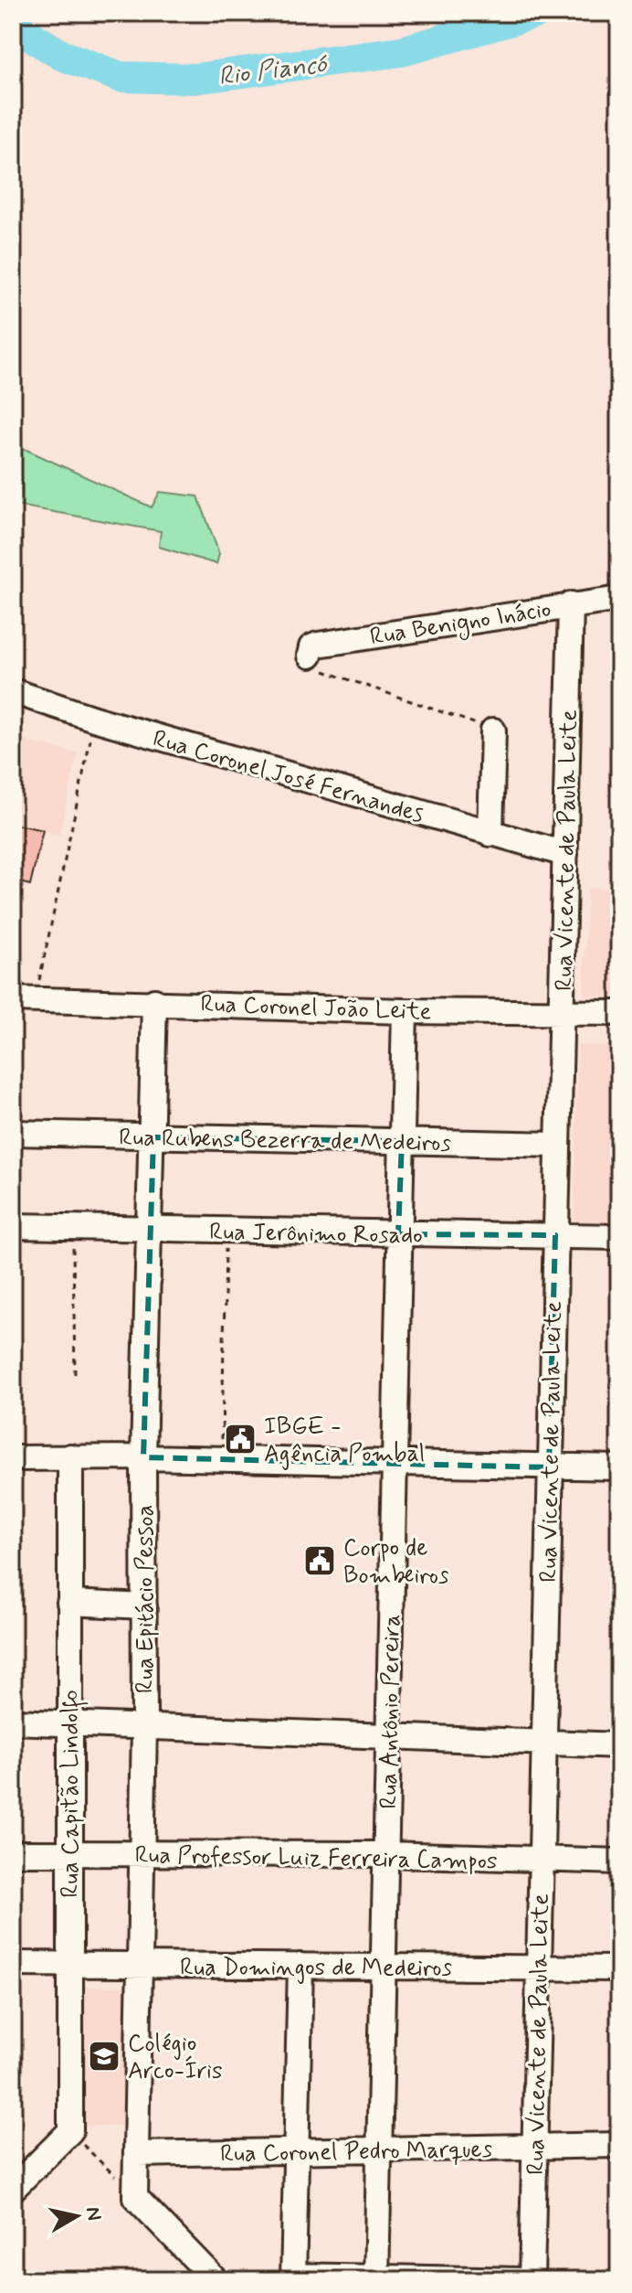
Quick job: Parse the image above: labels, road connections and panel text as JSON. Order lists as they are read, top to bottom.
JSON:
{
  "streets": {
    "street": [
      "Rua Benigno Inácio",
      "Rua Coronel José Fernandes",
      "Rua Vicente de Paula Leite",
      "Rua Coronel João Leite",
      "Rua Rubens Bezerra de Medeiros",
      "Rua Jerônimo Rosado",
      "Rua Epitácio Pessoa",
      "Rua Antônio Pereira",
      "Rua Capitão Lindolfo",
      "Rua Professor Luiz Ferreira Campos",
      "Rua Domingos de Medeiros",
      "Rua Coronel Pedro Marques"
    ]
  },
  "crossings": [
    ["Rua Benigno Inácio", "Rua Vicente de Paula Leite"],
    ["Rua Coronel José Fernandes", "Rua Vicente de Paula Leite"],
    ["Rua Vicente de Paula Leite", "Rua Coronel João Leite"],
    ["Rua Vicente de Paula Leite", "Rua Rubens Bezerra de Medeiros"],
    ["Rua Vicente de Paula Leite", "Rua Jerônimo Rosado"],
    ["Rua Vicente de Paula Leite", "Rua Professor Luiz Ferreira Campos"],
    ["Rua Vicente de Paula Leite", "Rua Domingos de Medeiros"],
    ["Rua Vicente de Paula Leite", "Rua Coronel Pedro Marques"],
    ["Rua Coronel João Leite", "Rua Epitácio Pessoa"],
    ["Rua Coronel João Leite", "Rua Antônio Pereira"],
    ["Rua Rubens Bezerra de Medeiros", "Rua Epitácio Pessoa"],
    ["Rua Rubens Bezerra de Medeiros", "Rua Antônio Pereira"],
    ["Rua Jerônimo Rosado", "Rua Epitácio Pessoa"],
    ["Rua Jerônimo Rosado", "Rua Antônio Pereira"],
    ["Rua Epitácio Pessoa", "Rua Professor Luiz Ferreira Campos"],
    ["Rua Epitácio Pessoa", "Rua Domingos de Medeiros"],
    ["Rua Epitácio Pessoa", "Rua Coronel Pedro Marques"],
    ["Rua Antônio Pereira", "Rua Professor Luiz Ferreira Campos"],
    ["Rua Antônio Pereira", "Rua Domingos de Medeiros"],
    ["Rua Antônio Pereira", "Rua Coronel Pedro Marques"],
    ["Rua Capitão Lindolfo", "Rua Professor Luiz Ferreira Campos"],
    ["Rua Capitão Lindolfo", "Rua Domingos de Medeiros"]
  ],
  "water": ["Rio Piancó"],
  "places": {
    "public building": ["IBGE - Agência Pombal", "Corpo de Bombeiros"],
    "school or university": ["Colégio Arco-Íris"]
  },
  "north": "right"
}
